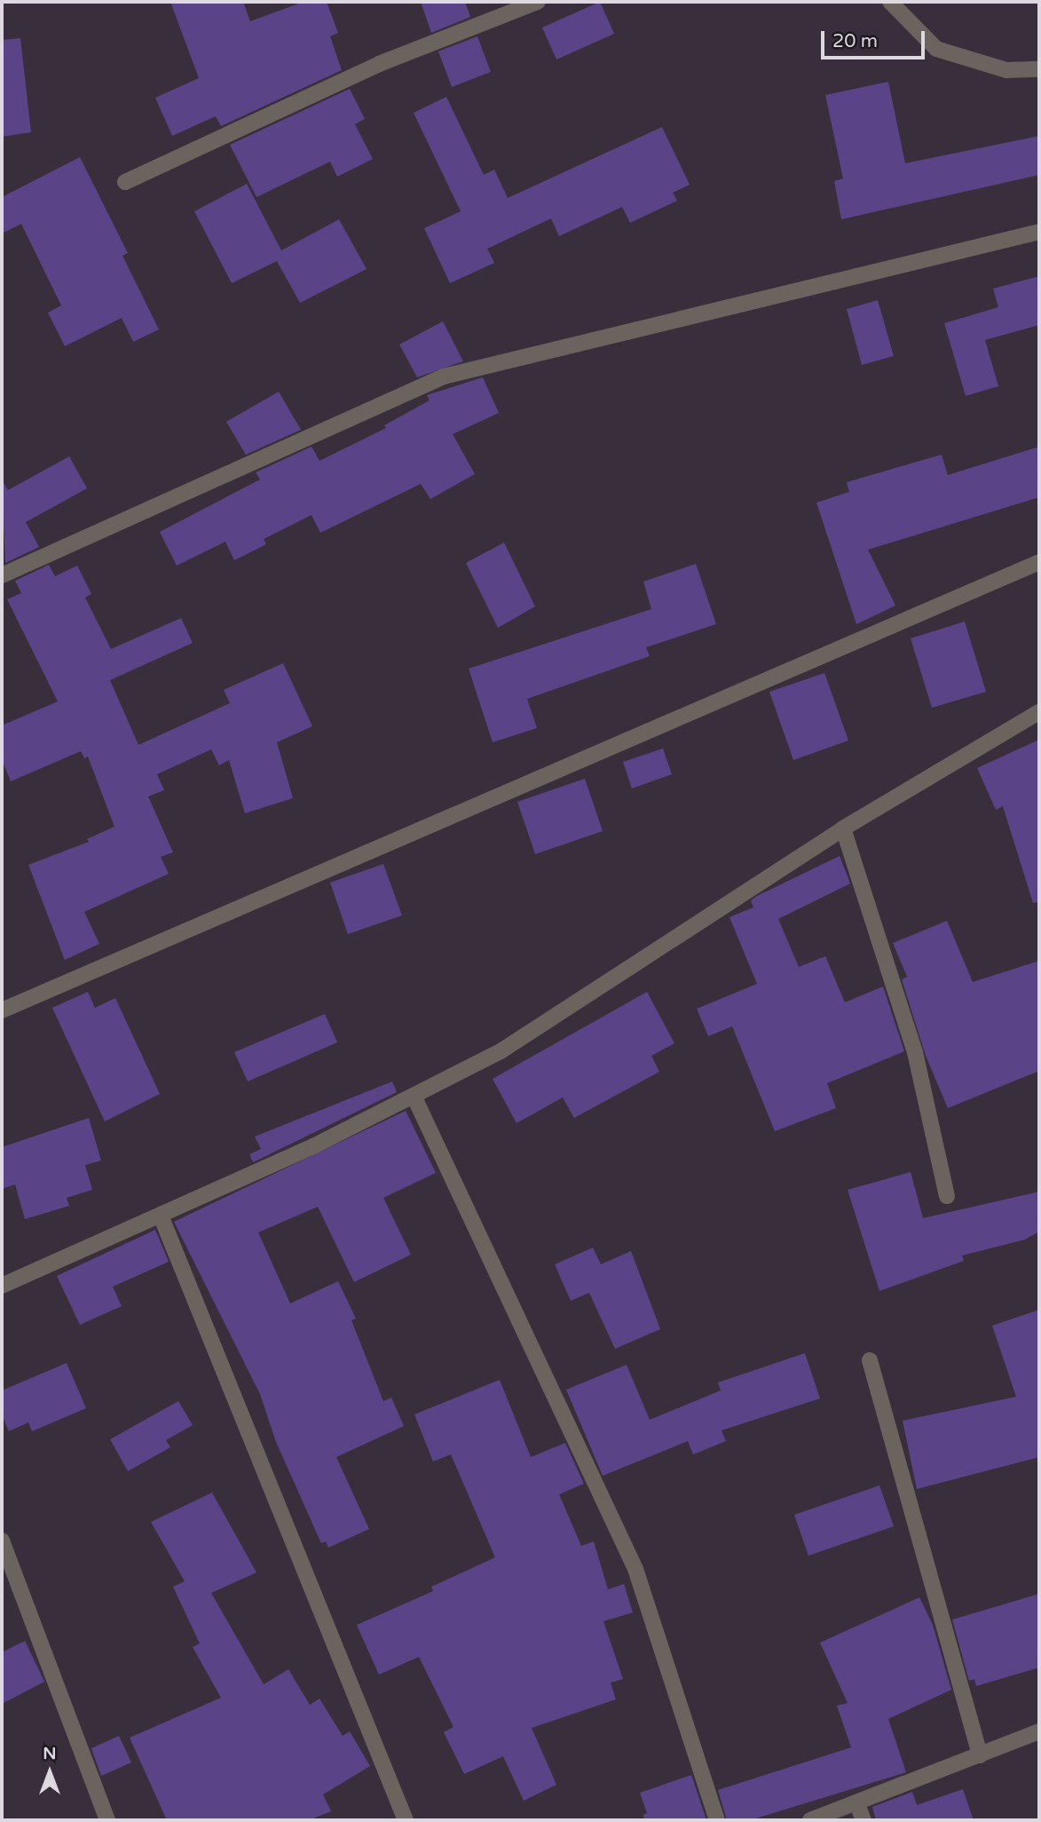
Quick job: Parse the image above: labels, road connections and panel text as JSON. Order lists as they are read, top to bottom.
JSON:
{
  "scale_bar": "20 m",
  "north": "top"
}
